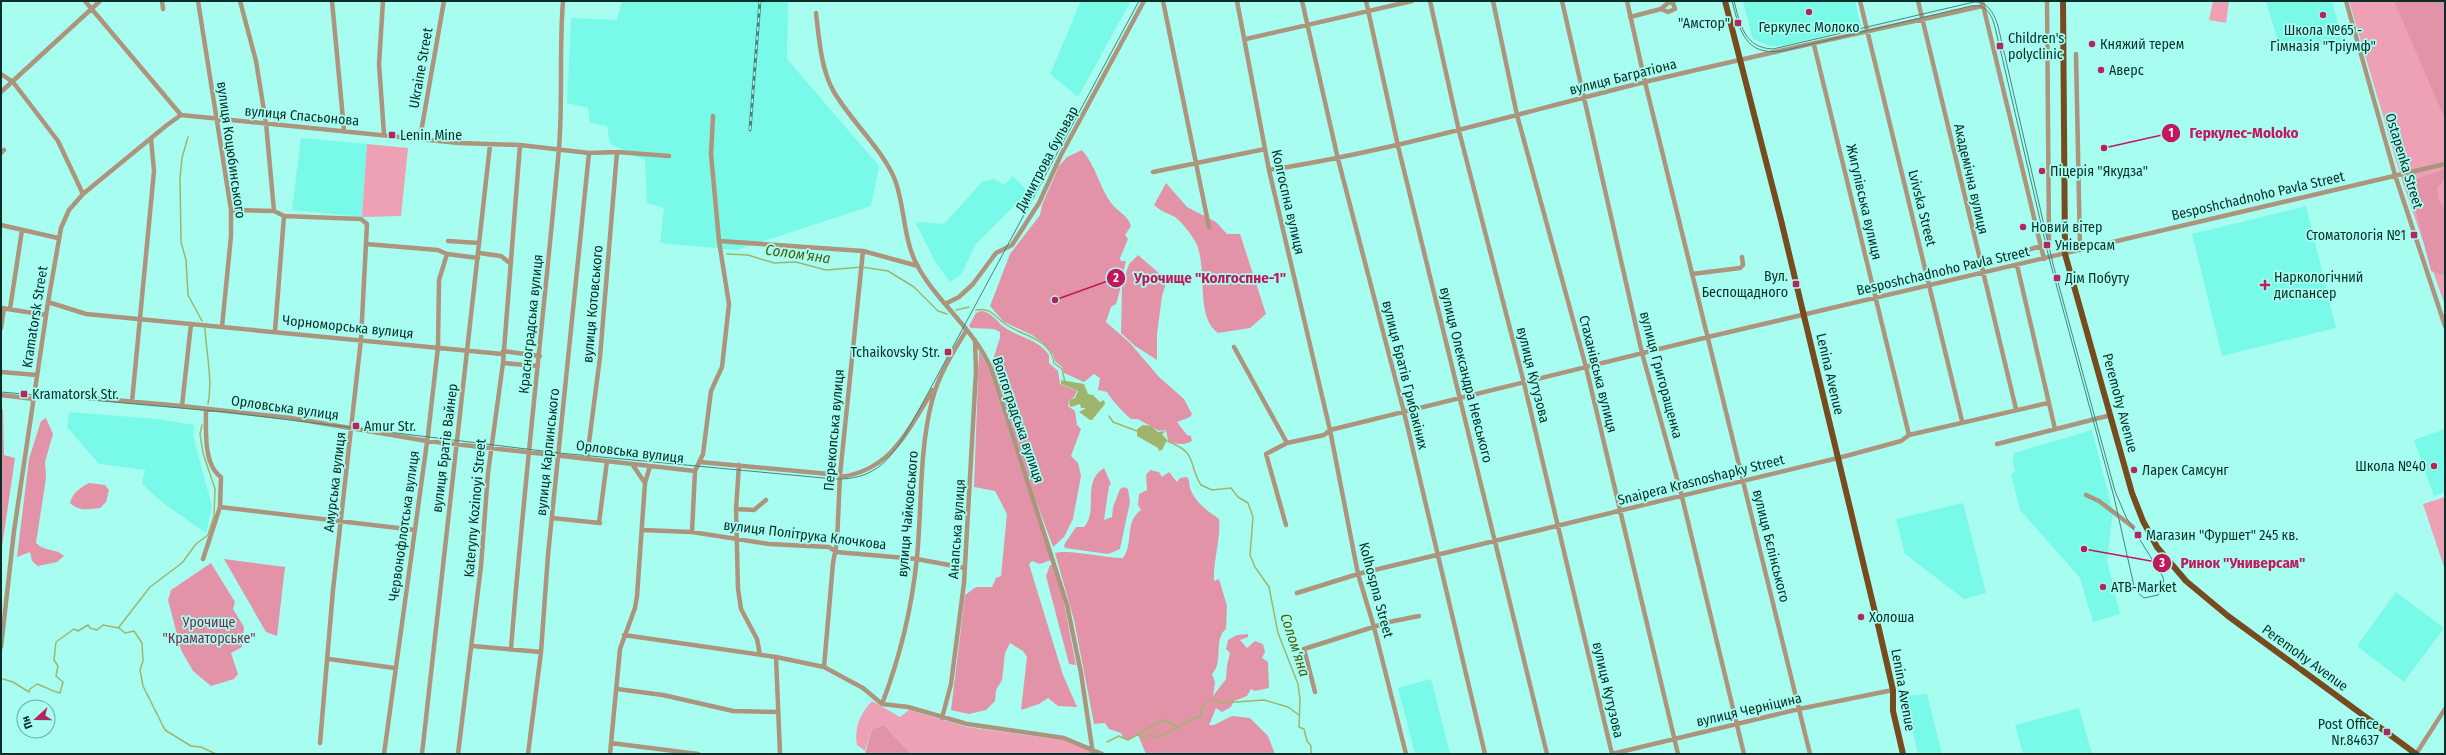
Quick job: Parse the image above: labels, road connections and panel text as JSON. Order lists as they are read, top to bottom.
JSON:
{
  "streets": {
    "main road": ["Lenina Avenue", "Peremohy Avenue"],
    "street": [
      "Ukraine Street",
      "вулиця Багратіона",
      "вулиця Спасьонова",
      "вулиця Коцюбинського",
      "Димитрова бульвар",
      "Ostapenka Street",
      "Академічна вулиця",
      "Besposhchadnoho Pavla Street",
      "Колгоспна вулиця",
      "Жигулівська вулиця",
      "Lvivska Street",
      "вулиця Котовського",
      "Kramatorsk Street",
      "Красноградська вулиця",
      "Чорноморська вулиця",
      "Стаханівська вулиця",
      "вулиця Братів Грибакіних",
      "вулиця Олександра Невського",
      "вулиця Кутузова",
      "вулиця Григоращенка",
      "Орловська вулиця",
      "Волгоградська вулиця",
      "Перекопська вулиця",
      "вулиця Братів Вайнер",
      "вулиця Карпинського",
      "Snaipera Krasnoshapky Street",
      "Амурська вулиця",
      "Kateryny Kozinoyi Street",
      "вулиця Чайковського",
      "Червонофлотська вулиця",
      "Анапська вулиця",
      "вулиця Політрука Клочкова",
      "вулиця Бєлінського",
      "Kolhospna Street",
      "вулиця Черніцина"
    ]
  },
  "crossings": [
    ["Ukraine Street", "вулиця Спасьонова"],
    ["вулиця Багратіона", "Академічна вулиця"],
    ["вулиця Багратіона", "Колгоспна вулиця"],
    ["вулиця Багратіона", "Жигулівська вулиця"],
    ["вулиця Багратіона", "Lvivska Street"],
    ["вулиця Багратіона", "Стаханівська вулиця"],
    ["вулиця Багратіона", "Lenina Avenue"],
    ["вулиця Багратіона", "вулиця Братів Грибакіних"],
    ["вулиця Багратіона", "вулиця Олександра Невського"],
    ["вулиця Багратіона", "вулиця Кутузова"],
    ["вулиця Багратіона", "вулиця Григоращенка"],
    ["вулиця Багратіона", "вулиця Бєлінського"],
    ["вулиця Спасьонова", "вулиця Коцюбинського"],
    ["вулиця Спасьонова", "вулиця Котовського"],
    ["вулиця Спасьонова", "Kramatorsk Street"],
    ["вулиця Спасьонова", "Красноградська вулиця"],
    ["вулиця Спасьонова", "вулиця Братів Вайнер"],
    ["вулиця Спасьонова", "вулиця Карпинського"],
    ["вулиця Спасьонова", "Kateryny Kozinoyi Street"],
    ["вулиця Коцюбинського", "Чорноморська вулиця"],
    ["Димитрова бульвар", "Волгоградська вулиця"],
    ["Ostapenka Street", "Besposhchadnoho Pavla Street"],
    ["Академічна вулиця", "Besposhchadnoho Pavla Street"],
    ["Академічна вулиця", "Snaipera Krasnoshapky Street"],
    ["Besposhchadnoho Pavla Street", "Колгоспна вулиця"],
    ["Besposhchadnoho Pavla Street", "Жигулівська вулиця"],
    ["Besposhchadnoho Pavla Street", "Lvivska Street"],
    ["Besposhchadnoho Pavla Street", "Стаханівська вулиця"],
    ["Besposhchadnoho Pavla Street", "Lenina Avenue"],
    ["Besposhchadnoho Pavla Street", "вулиця Братів Грибакіних"],
    ["Besposhchadnoho Pavla Street", "вулиця Олександра Невського"],
    ["Besposhchadnoho Pavla Street", "вулиця Кутузова"],
    ["Besposhchadnoho Pavla Street", "вулиця Григоращенка"],
    ["Besposhchadnoho Pavla Street", "Peremohy Avenue"],
    ["Besposhchadnoho Pavla Street", "вулиця Бєлінського"],
    ["Besposhchadnoho Pavla Street", "Kolhospna Street"],
    ["Колгоспна вулиця", "Kolhospna Street"],
    ["Жигулівська вулиця", "Snaipera Krasnoshapky Street"],
    ["Lvivska Street", "Snaipera Krasnoshapky Street"],
    ["вулиця Котовського", "Орловська вулиця"],
    ["Kramatorsk Street", "Чорноморська вулиця"],
    ["Kramatorsk Street", "Орловська вулиця"],
    ["Красноградська вулиця", "Чорноморська вулиця"],
    ["Красноградська вулиця", "Орловська вулиця"],
    ["Чорноморська вулиця", "вулиця Братів Вайнер"],
    ["Чорноморська вулиця", "Амурська вулиця"],
    ["Чорноморська вулиця", "Kateryny Kozinoyi Street"],
    ["Чорноморська вулиця", "Червонофлотська вулиця"],
    ["Стаханівська вулиця", "Snaipera Krasnoshapky Street"],
    ["Стаханівська вулиця", "вулиця Черніцина"],
    ["Lenina Avenue", "Snaipera Krasnoshapky Street"],
    ["Lenina Avenue", "вулиця Черніцина"],
    ["вулиця Братів Грибакіних", "Snaipera Krasnoshapky Street"],
    ["вулиця Олександра Невського", "Snaipera Krasnoshapky Street"],
    ["вулиця Кутузова", "Snaipera Krasnoshapky Street"],
    ["вулиця Кутузова", "вулиця Черніцина"],
    ["вулиця Григоращенка", "Snaipera Krasnoshapky Street"],
    ["вулиця Григоращенка", "вулиця Черніцина"],
    ["Орловська вулиця", "Перекопська вулиця"],
    ["Орловська вулиця", "вулиця Братів Вайнер"],
    ["Орловська вулиця", "вулиця Карпинського"],
    ["Орловська вулиця", "Амурська вулиця"],
    ["Орловська вулиця", "Kateryny Kozinoyi Street"],
    ["Орловська вулиця", "вулиця Чайковського"],
    ["Орловська вулиця", "Червонофлотська вулиця"],
    ["Волгоградська вулиця", "вулиця Чайковського"],
    ["Волгоградська вулиця", "Анапська вулиця"],
    ["Перекопська вулиця", "вулиця Політрука Клочкова"],
    ["Snaipera Krasnoshapky Street", "вулиця Бєлінського"],
    ["Snaipera Krasnoshapky Street", "Kolhospna Street"],
    ["вулиця Чайковського", "вулиця Політрука Клочкова"],
    ["Анапська вулиця", "вулиця Політрука Клочкова"],
    ["вулиця Бєлінського", "вулиця Черніцина"]
  ],
  "water": ["Солом'яна"],
  "parks": ["Урочище \"Краматорське\""],
  "places": {
    "other": [
      "Геркулес Молоко",
      "Школа №65 - Гімназія \"Тріумф\"",
      "Княжий терем",
      "Аверс",
      "Геркулес-Moloko",
      "Піцерія \"Якудза\"",
      "Новий вітер",
      "Урочище \"Колгоспне-1\"",
      "Школа №40",
      "Ларек Самсунг",
      "Ринок \"Универсам\"",
      "ATB-Market",
      "Холоша"
    ],
    "transit": [
      "\"Амстор\"",
      "Children's polyclinic",
      "Lenin Mine",
      "Стоматологія №1",
      "Універсам",
      "Дім Побуту",
      "Вул. Беспощадного",
      "Tchaikovsky Str.",
      "Kramatorsk Str.",
      "Amur Str.",
      "Магазин \"Фуршет\" 245 кв.",
      "Post Office Nr.84637"
    ],
    "health": ["Наркологічний диспансер"]
  },
  "north": "left"
}
